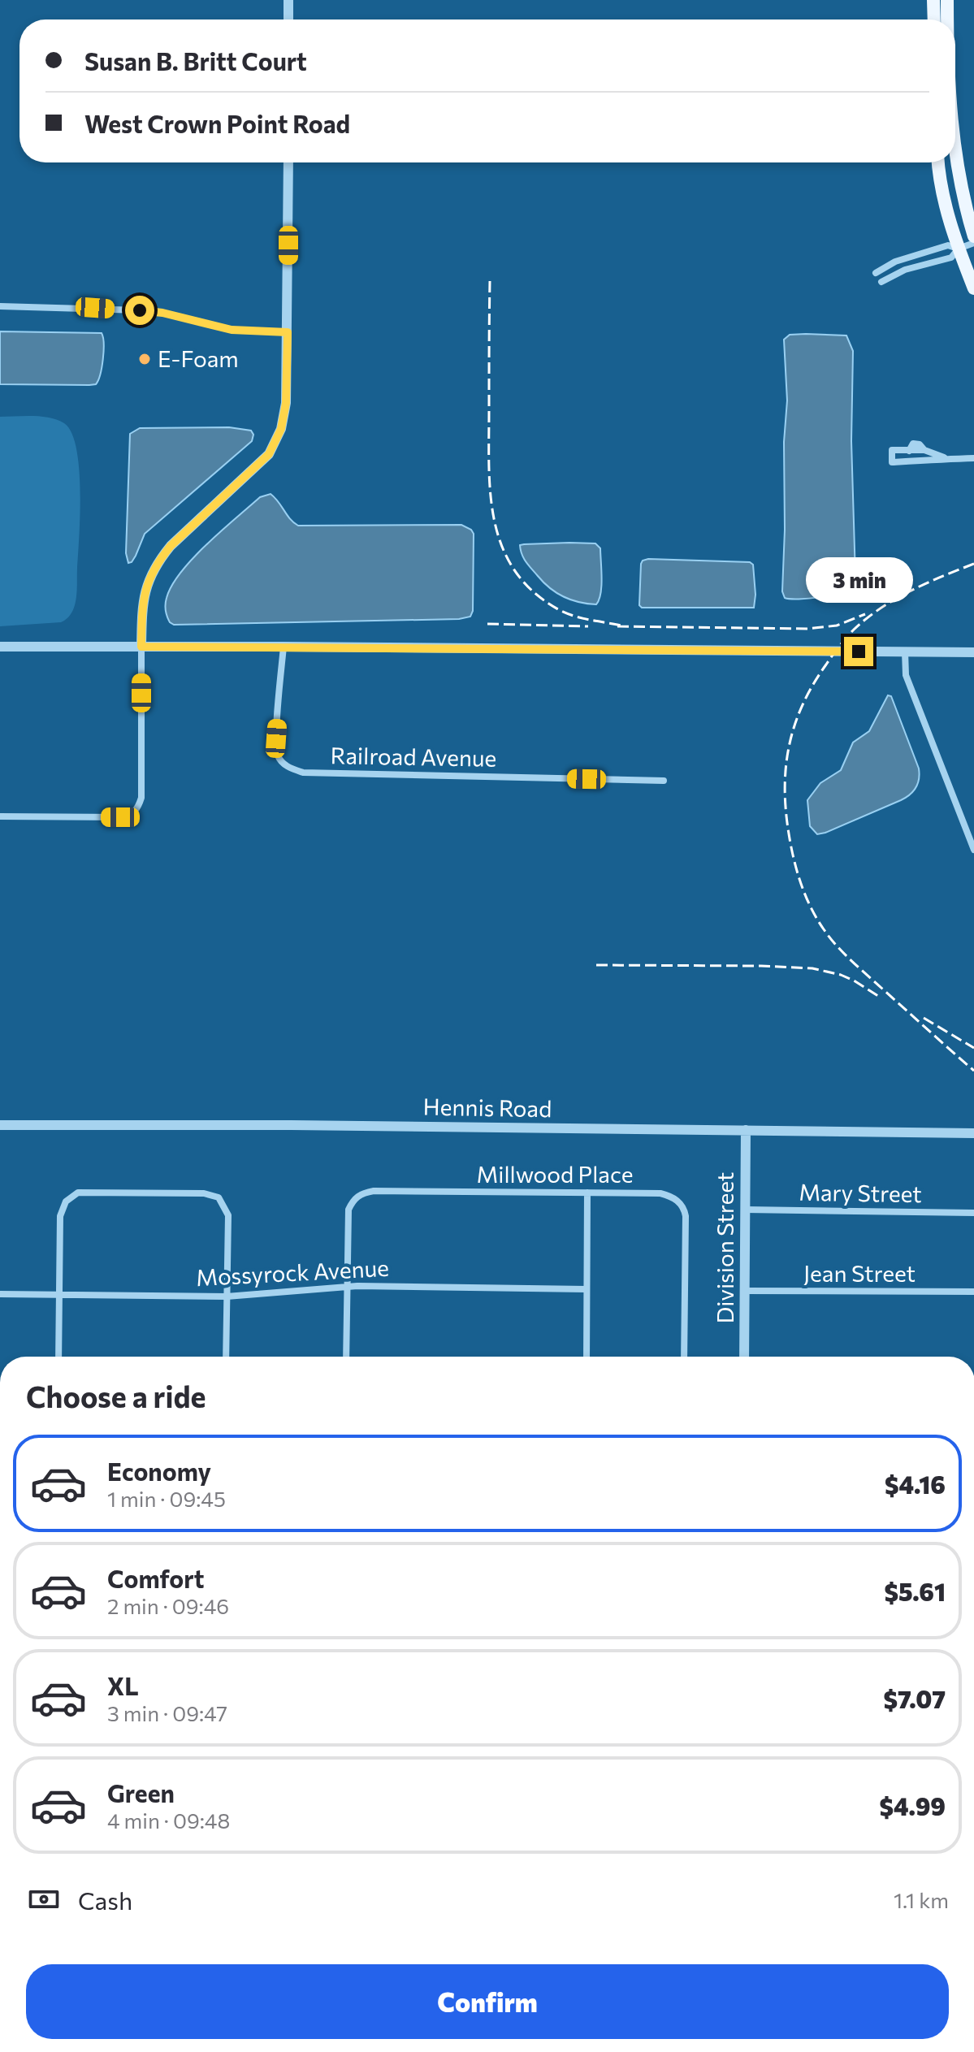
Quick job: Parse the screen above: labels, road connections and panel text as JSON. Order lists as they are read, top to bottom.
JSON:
{
  "streets": {
    "street": [
      "Railroad Avenue",
      "Hennis Road",
      "Millwood Place",
      "Mary Street",
      "Division Street",
      "Mossyrock Avenue",
      "Jean Street"
    ]
  },
  "crossings": [
    ["Hennis Road", "Division Street"],
    ["Millwood Place", "Mossyrock Avenue"],
    ["Mary Street", "Division Street"],
    ["Division Street", "Jean Street"]
  ],
  "places": ["E-Foam"],
  "page": {
    "banner": ["Susan B. Britt Court", "West Crown Point Road"],
    "bubble": "3 min",
    "heading": "Choose a ride",
    "list": [
      {
        "name": "Economy",
        "note": "1 min · 09:45",
        "value": "$4.16"
      },
      {
        "name": "Comfort",
        "note": "2 min · 09:46",
        "value": "$5.61"
      },
      {
        "name": "XL",
        "note": "3 min · 09:47",
        "value": "$7.07"
      },
      {
        "name": "Green",
        "note": "4 min · 09:48",
        "value": "$4.99"
      }
    ],
    "pay": ["Cash", "1.1 km"],
    "buttons": "Confirm"
  }
}
